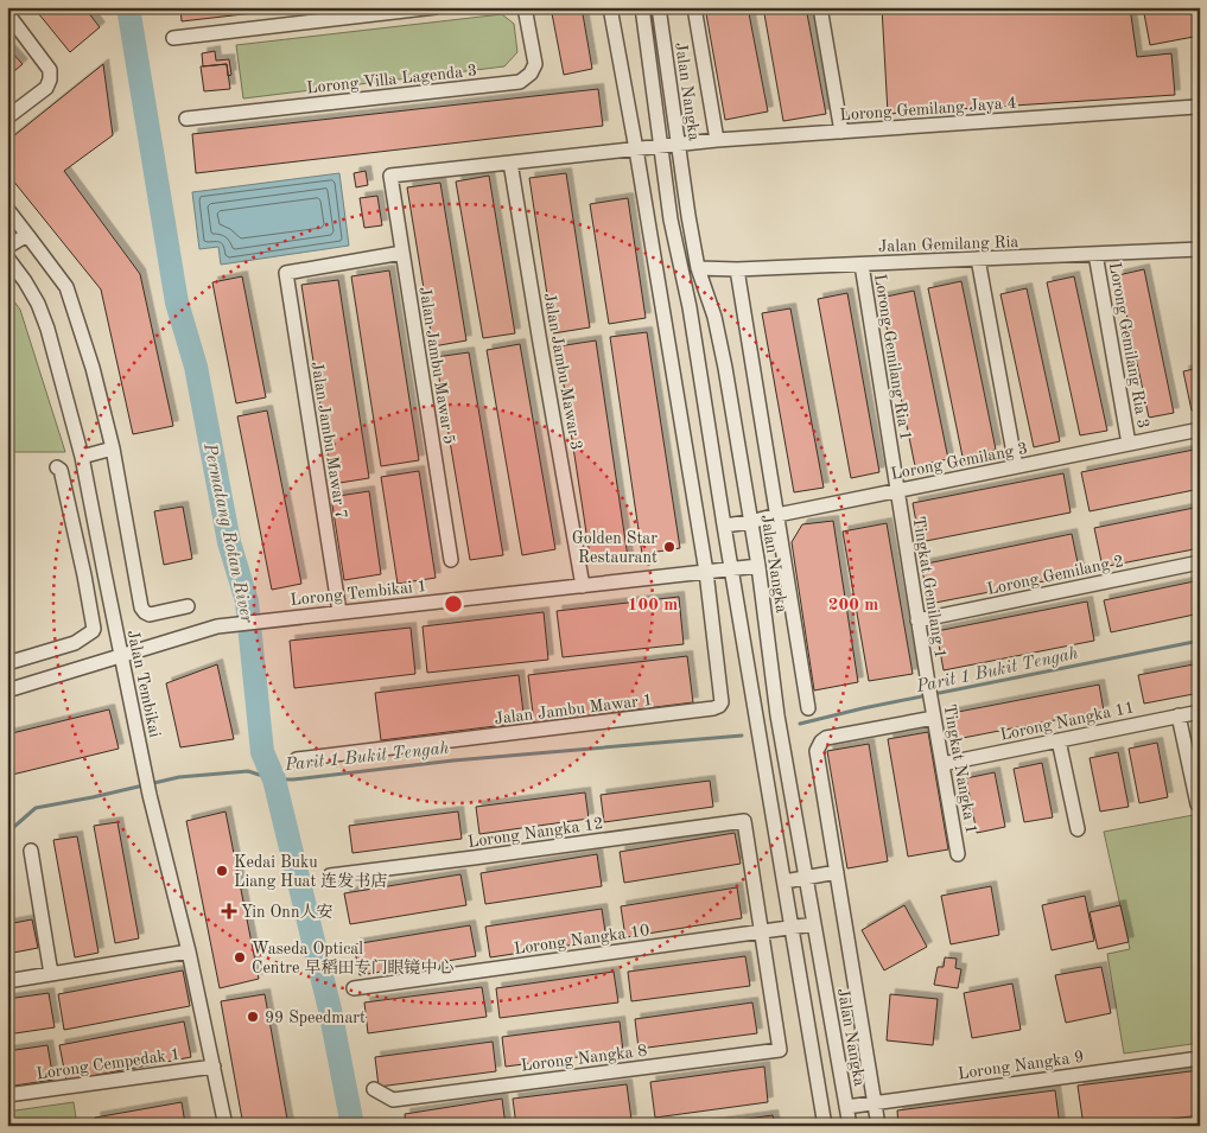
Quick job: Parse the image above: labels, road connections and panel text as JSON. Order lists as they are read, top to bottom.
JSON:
{
  "streets": {
    "street": [
      "Lorong Villa Lagenda 3",
      "Jalan Nangka",
      "Lorong Gemilang Jaya 4",
      "Jalan Gemilang Ria",
      "Lorong Gemilang Ria 3",
      "Lorong Gemilang Ria 1",
      "Jalan Jambu Mawar 5",
      "Jalan Jambu Mawar 3",
      "Jalan Jambu Mawar 7",
      "Lorong Gemilang 3",
      "Lorong Gemilang 2",
      "Tingkat Gemilang 1",
      "Lorong Tembikai 1",
      "Jalan Tembikai",
      "Jalan Jambu Mawar 1",
      "Lorong Nangka 11",
      "Tingkat Nangka 1",
      "Lorong Nangka 12",
      "Lorong Nangka 10",
      "Lorong Nangka 8",
      "Lorong Cempedak 1",
      "Lorong Nangka 9"
    ]
  },
  "crossings": [
    ["Jalan Nangka", "Lorong Gemilang Jaya 4"],
    ["Jalan Nangka", "Jalan Gemilang Ria"],
    ["Jalan Nangka", "Lorong Gemilang 3"],
    ["Jalan Nangka", "Lorong Tembikai 1"],
    ["Jalan Nangka", "Lorong Nangka 10"],
    ["Jalan Nangka", "Lorong Nangka 9"],
    ["Lorong Gemilang Jaya 4", "Jalan Jambu Mawar 5"],
    ["Lorong Gemilang Jaya 4", "Jalan Jambu Mawar 3"],
    ["Jalan Gemilang Ria", "Lorong Gemilang Ria 3"],
    ["Jalan Gemilang Ria", "Lorong Gemilang Ria 1"],
    ["Lorong Gemilang Ria 3", "Lorong Gemilang 3"],
    ["Lorong Gemilang Ria 1", "Lorong Gemilang 3"],
    ["Lorong Gemilang Ria 1", "Tingkat Gemilang 1"],
    ["Jalan Jambu Mawar 5", "Jalan Jambu Mawar 7"],
    ["Jalan Jambu Mawar 3", "Lorong Tembikai 1"],
    ["Jalan Jambu Mawar 7", "Lorong Tembikai 1"],
    ["Lorong Gemilang 3", "Tingkat Gemilang 1"],
    ["Lorong Gemilang 2", "Tingkat Gemilang 1"],
    ["Tingkat Gemilang 1", "Tingkat Nangka 1"],
    ["Lorong Tembikai 1", "Jalan Tembikai"],
    ["Lorong Tembikai 1", "Jalan Jambu Mawar 1"],
    ["Jalan Tembikai", "Lorong Cempedak 1"],
    ["Lorong Nangka 11", "Tingkat Nangka 1"],
    ["Lorong Nangka 12", "Lorong Nangka 10"],
    ["Lorong Nangka 12", "Lorong Nangka 8"],
    ["Lorong Nangka 10", "Lorong Nangka 8"]
  ],
  "water": ["Permatang Rotan River", "Parit 1 Bukit Tengah"],
  "places": {
    "other": [
      "Golden Star Restaurant",
      "Kedai Buku Liang Huat 连发书店",
      "Waseda Optical Centre 早稻田专门眼镜中心",
      "99 Speedmart"
    ],
    "health": ["Yin Onn人安"]
  },
  "rings": ["100 m", "200 m"]
}
